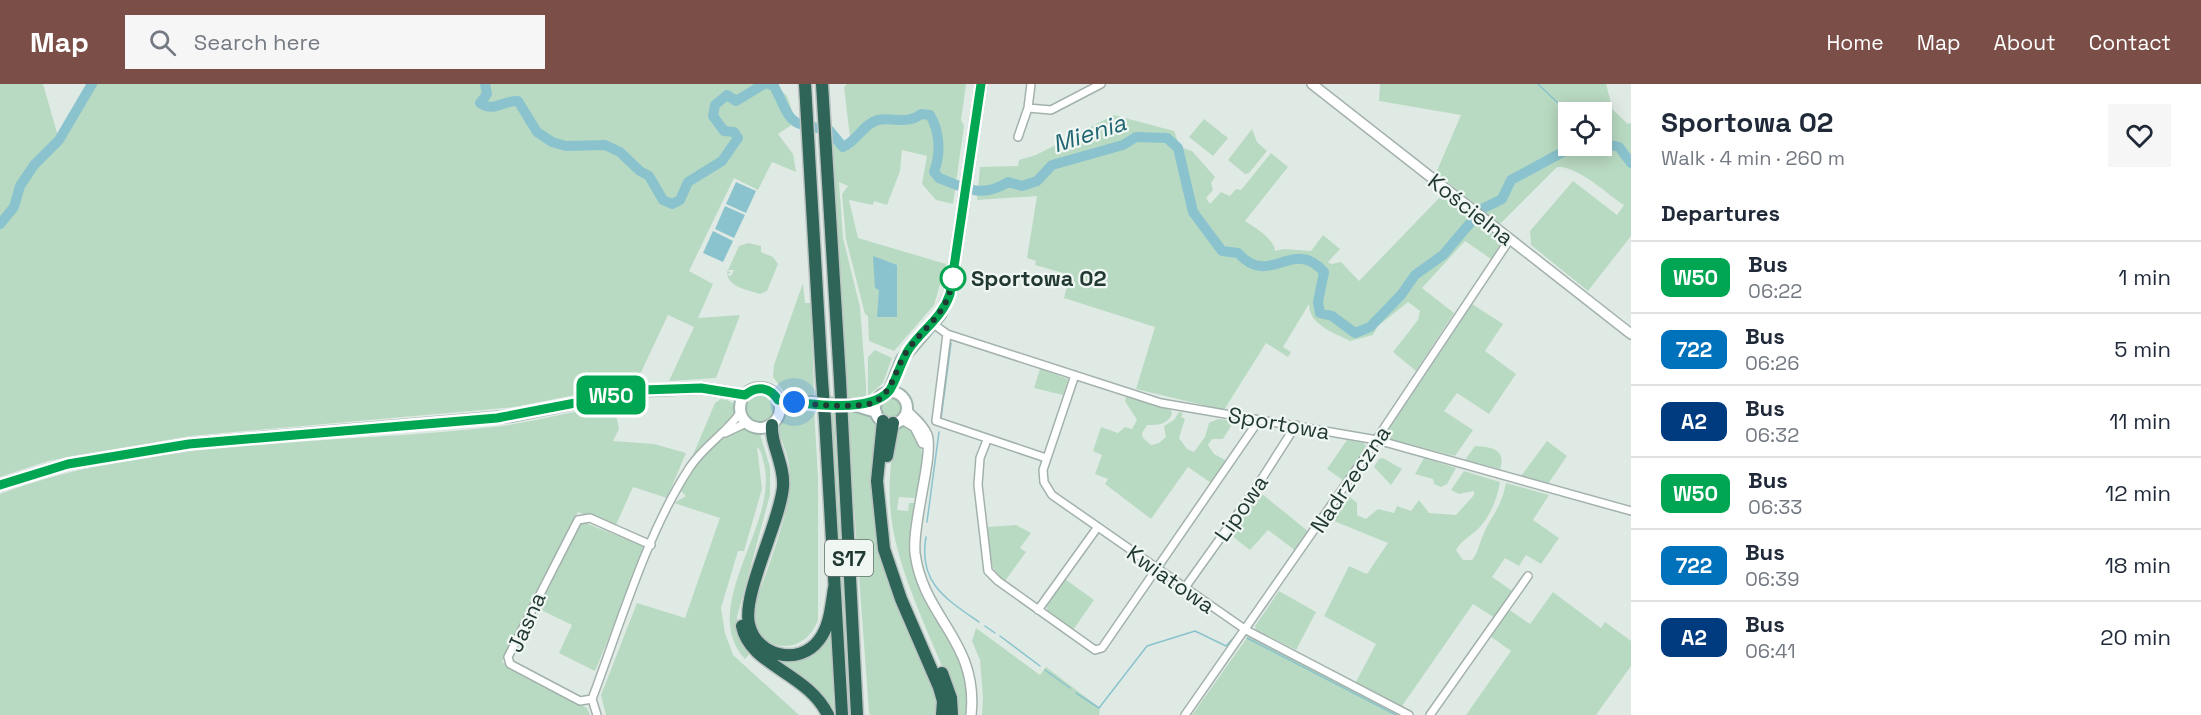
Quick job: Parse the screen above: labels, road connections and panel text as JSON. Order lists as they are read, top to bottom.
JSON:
{
  "streets": {
    "highway": ["S17"],
    "street": [
      "Kościelna",
      "Sportowa",
      "Nadrzeczna",
      "Lipowa",
      "Kwiatowa",
      "Jasna"
    ]
  },
  "crossings": [
    ["Kościelna", "Nadrzeczna"],
    ["Sportowa", "Nadrzeczna"],
    ["Sportowa", "Lipowa"],
    ["Sportowa", "Kwiatowa"],
    ["Nadrzeczna", "Kwiatowa"],
    ["Lipowa", "Kwiatowa"]
  ],
  "water": ["Mienia"],
  "places": ["Sportowa 02"],
  "lines": ["bus line W50"],
  "page": {
    "header": "Map",
    "search": "Search here",
    "nav": [
      "Home",
      "Map",
      "About",
      "Contact"
    ],
    "on_map": "W50",
    "heading": [
      ["Sportowa 02", "Walk · 4 min · 260 m"],
      "Departures"
    ],
    "list": [
      {
        "mark": "W50",
        "name": "Bus",
        "note": "06:22",
        "value": "1 min"
      },
      {
        "mark": "722",
        "name": "Bus",
        "note": "06:26",
        "value": "5 min"
      },
      {
        "mark": "A2",
        "name": "Bus",
        "note": "06:32",
        "value": "11 min"
      },
      {
        "mark": "W50",
        "name": "Bus",
        "note": "06:33",
        "value": "12 min"
      },
      {
        "mark": "722",
        "name": "Bus",
        "note": "06:39",
        "value": "18 min"
      },
      {
        "mark": "A2",
        "name": "Bus",
        "note": "06:41",
        "value": "20 min"
      }
    ]
  }
}
